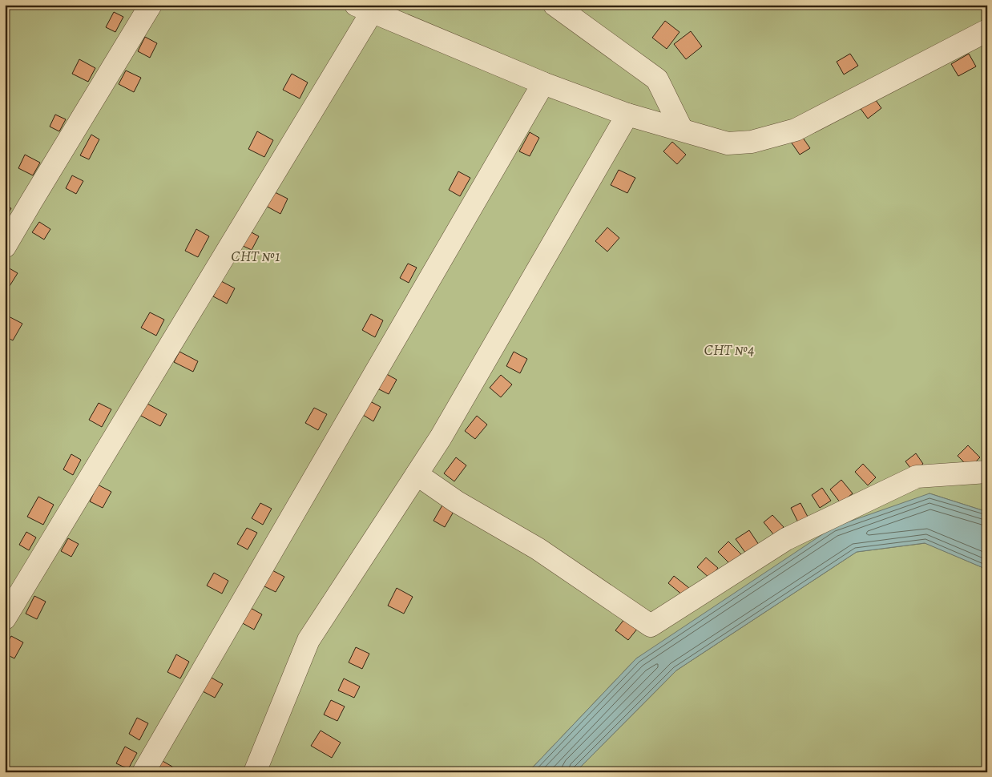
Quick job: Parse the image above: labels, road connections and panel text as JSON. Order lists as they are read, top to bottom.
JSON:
{
  "parks": ["СНТ №1", "СНТ №4"]
}
